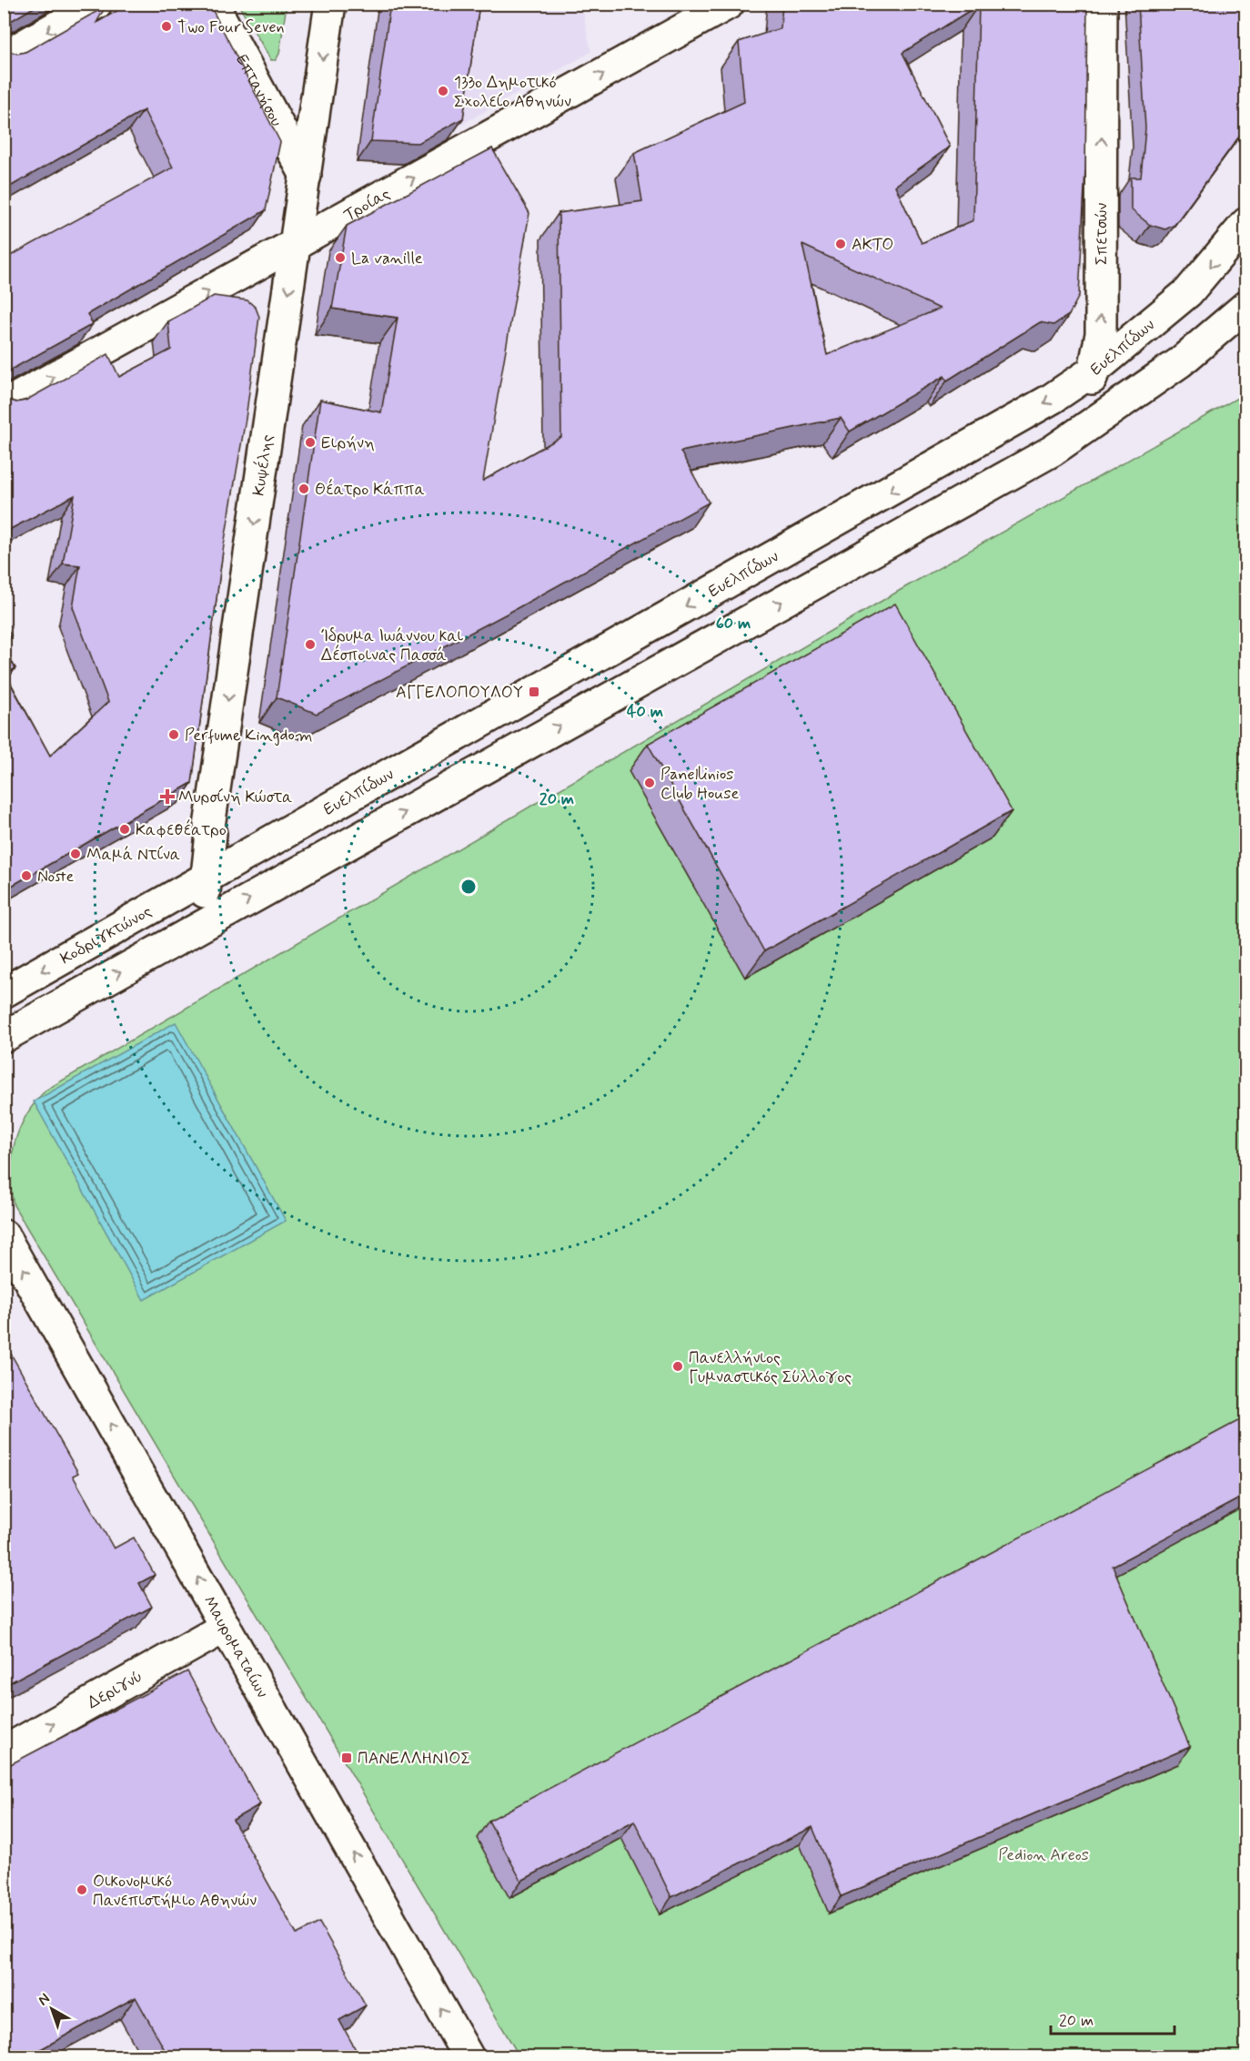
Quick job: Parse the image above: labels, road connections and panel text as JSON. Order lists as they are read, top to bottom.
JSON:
{
  "streets": {
    "main road": [
      "Επτανήσου",
      "Τροίας",
      "Σπετσών",
      "Ευελπίδων",
      "Κυψέλης",
      "Κοδριγκτώνος",
      "Μαυροματαίων",
      "Δεριγνύ"
    ]
  },
  "crossings": [
    ["Επτανήσου", "Κυψέλης"],
    ["Τροίας", "Κυψέλης"],
    ["Σπετσών", "Ευελπίδων"],
    ["Ευελπίδων", "Κυψέλης"],
    ["Ευελπίδων", "Κοδριγκτώνος"],
    ["Κυψέλης", "Κοδριγκτώνος"],
    ["Μαυροματαίων", "Δεριγνύ"]
  ],
  "one_way": [
    "Τροίας",
    "Σπετσών",
    "Κυψέλης",
    "Μαυροματαίων",
    "Δεριγνύ"
  ],
  "parks": ["Pedion Areos"],
  "places": {
    "other": [
      "Two Four Seven",
      "133ο Δημοτικό Σχολείο Αθηνών",
      "ΑΚΤΟ",
      "La vanille",
      "Ειρήνη",
      "Θέατρο Κάππα",
      "Ίδρυμα Ιωάννου και Δέσποινας Πασσά",
      "Perfume Kingdom",
      "Panellinios Club House",
      "Καφεθέατρο",
      "Μαμά Ντίνα",
      "Noste",
      "Πανελλήνιος Γυμναστικός Σύλλογος",
      "Οικονομικό Πανεπιστήμιο Αθηνών"
    ],
    "transit": ["ΑΓΓΕΛΟΠΟΥΛΟΥ", "ΠΑΝΕΛΛΗΝΙΟΣ"],
    "health": ["Μυρσίνη Κώστα"]
  },
  "scale_bar": "20 m",
  "north": "top left",
  "rings": ["60 m", "40 m", "20 m"]
}
